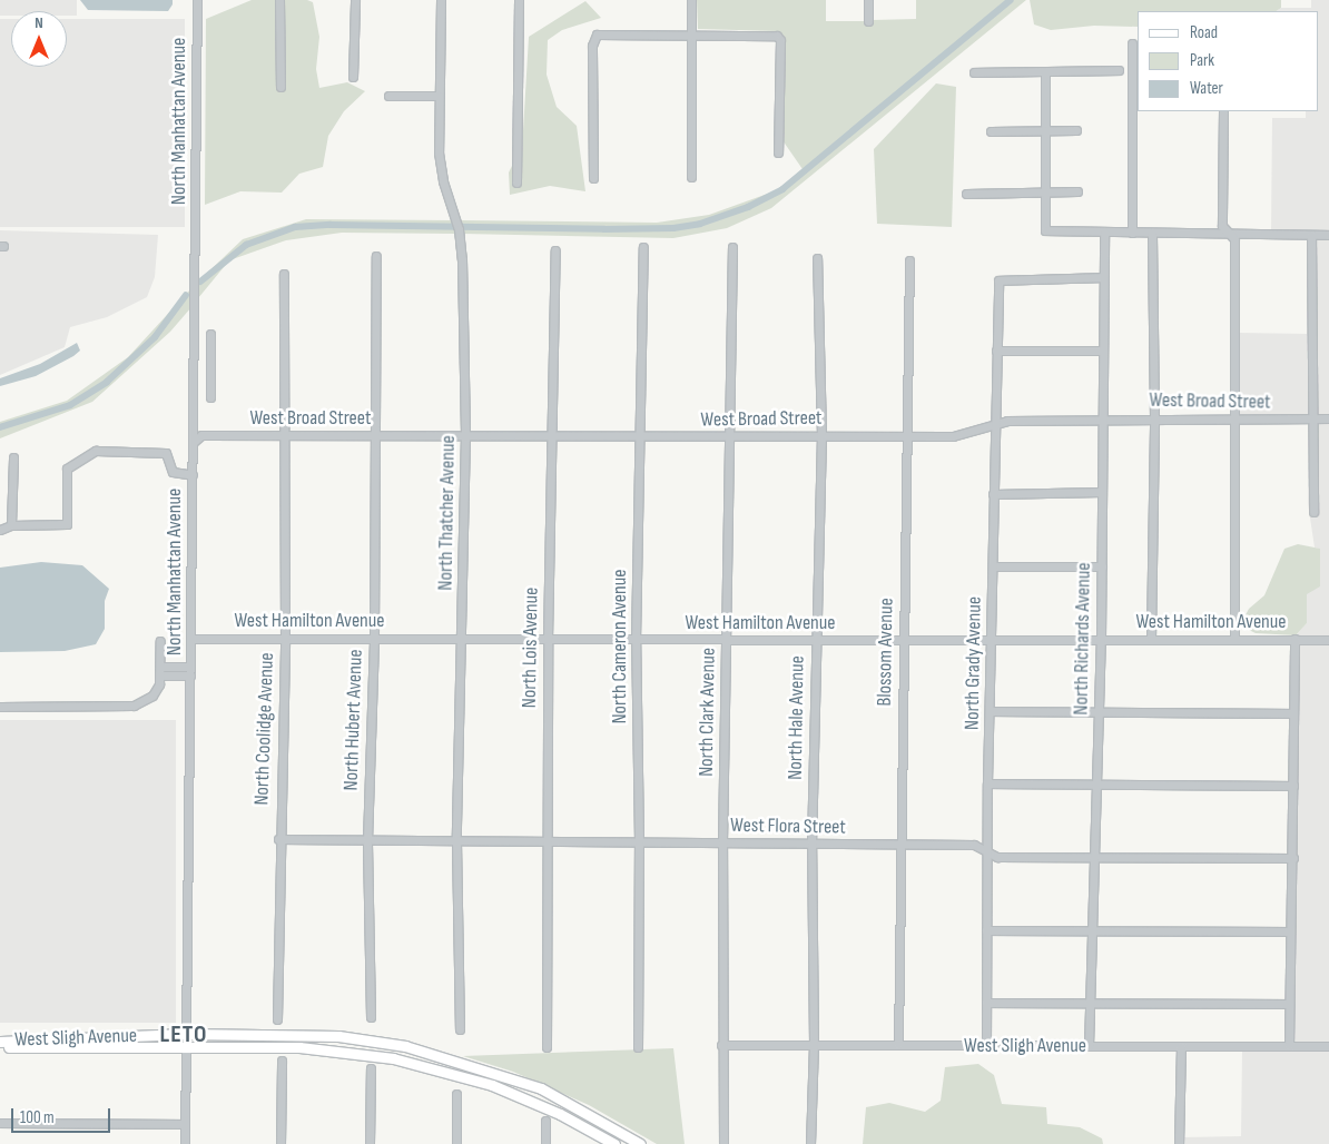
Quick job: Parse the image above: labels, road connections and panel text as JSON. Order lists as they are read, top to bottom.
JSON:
{
  "streets": {
    "main road": ["West Sligh Avenue"],
    "street": [
      "North Manhattan Avenue",
      "West Broad Street",
      "North Thatcher Avenue",
      "West Hamilton Avenue",
      "North Richards Avenue",
      "North Cameron Avenue",
      "North Lois Avenue",
      "Blossom Avenue",
      "North Grady Avenue",
      "North Clark Avenue",
      "North Hale Avenue",
      "North Hubert Avenue",
      "North Coolidge Avenue",
      "West Flora Street"
    ]
  },
  "crossings": [
    ["North Manhattan Avenue", "West Broad Street"],
    ["North Manhattan Avenue", "West Hamilton Avenue"],
    ["North Manhattan Avenue", "West Sligh Avenue"],
    ["West Broad Street", "North Thatcher Avenue"],
    ["West Broad Street", "North Richards Avenue"],
    ["West Broad Street", "North Cameron Avenue"],
    ["West Broad Street", "North Lois Avenue"],
    ["West Broad Street", "Blossom Avenue"],
    ["West Broad Street", "North Grady Avenue"],
    ["West Broad Street", "North Clark Avenue"],
    ["West Broad Street", "North Hale Avenue"],
    ["West Broad Street", "North Hubert Avenue"],
    ["West Broad Street", "North Coolidge Avenue"],
    ["North Thatcher Avenue", "West Hamilton Avenue"],
    ["North Thatcher Avenue", "West Flora Street"],
    ["West Hamilton Avenue", "North Richards Avenue"],
    ["West Hamilton Avenue", "North Cameron Avenue"],
    ["West Hamilton Avenue", "North Lois Avenue"],
    ["West Hamilton Avenue", "Blossom Avenue"],
    ["West Hamilton Avenue", "North Grady Avenue"],
    ["West Hamilton Avenue", "North Clark Avenue"],
    ["West Hamilton Avenue", "North Hale Avenue"],
    ["West Hamilton Avenue", "North Hubert Avenue"],
    ["West Hamilton Avenue", "North Coolidge Avenue"],
    ["North Richards Avenue", "North Grady Avenue"],
    ["North Richards Avenue", "West Flora Street"],
    ["North Richards Avenue", "West Sligh Avenue"],
    ["North Cameron Avenue", "West Flora Street"],
    ["North Lois Avenue", "West Flora Street"],
    ["Blossom Avenue", "West Flora Street"],
    ["Blossom Avenue", "West Sligh Avenue"],
    ["North Grady Avenue", "West Flora Street"],
    ["North Grady Avenue", "West Sligh Avenue"],
    ["North Clark Avenue", "West Flora Street"],
    ["North Clark Avenue", "West Sligh Avenue"],
    ["North Hale Avenue", "West Flora Street"],
    ["North Hale Avenue", "West Sligh Avenue"],
    ["North Hubert Avenue", "West Flora Street"],
    ["North Coolidge Avenue", "West Flora Street"]
  ],
  "districts": ["LETO"],
  "legend": ["Road", "Park", "Water"],
  "scale_bar": "100 m",
  "north": "top"
}
